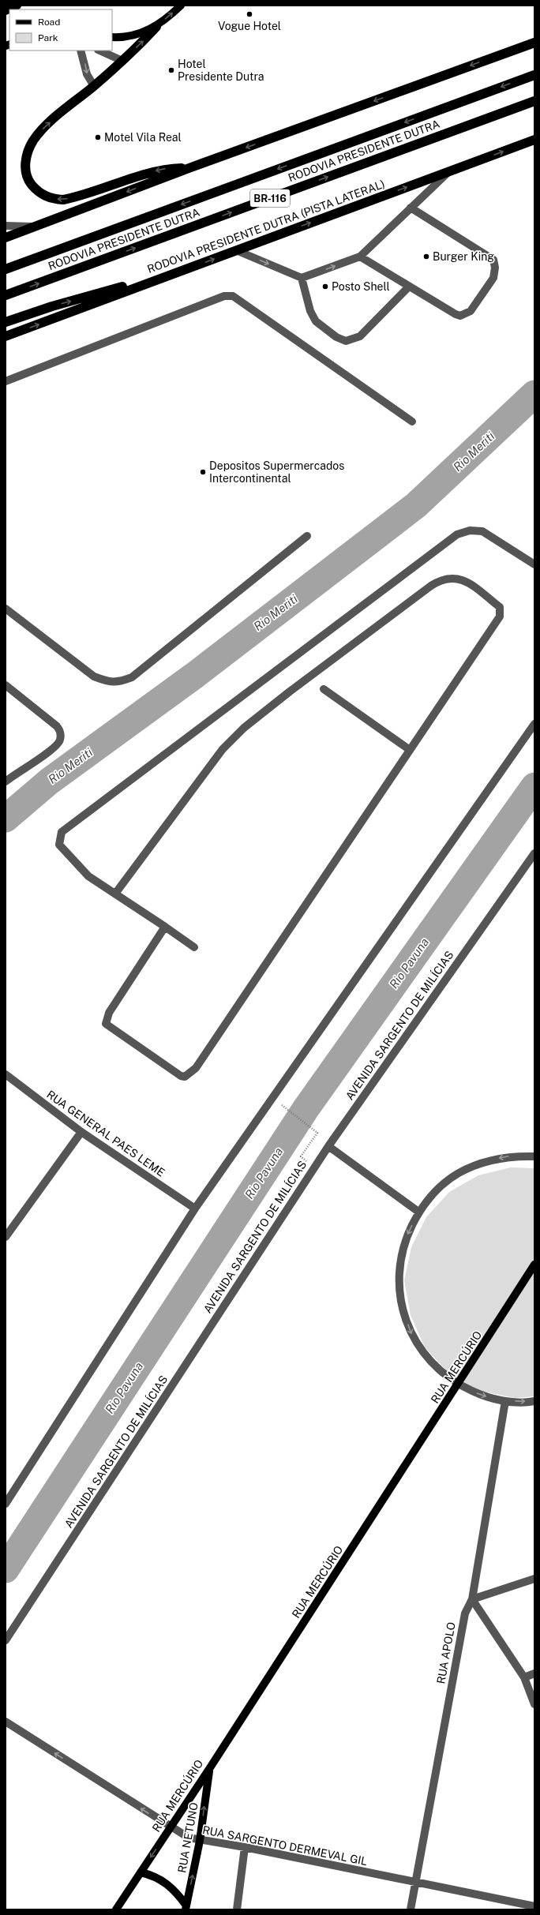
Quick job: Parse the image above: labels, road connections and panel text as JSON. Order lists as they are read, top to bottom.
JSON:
{
  "streets": {
    "highway": ["RODOVIA PRESIDENTE DUTRA", "BR-116", "RODOVIA PRESIDENTE DUTRA (PISTA LATERAL)"],
    "main road": ["RUA MERCÚRIO", "RUA NETUNO"],
    "street": [
      "AVENIDA SARGENTO DE MILÍCIAS",
      "RUA GENERAL PAES LEME",
      "RUA APOLO",
      "RUA SARGENTO DERMEVAL GIL"
    ]
  },
  "crossings": [
    ["RUA MERCÚRIO", "RUA NETUNO"],
    ["RUA MERCÚRIO", "RUA SARGENTO DERMEVAL GIL"],
    ["RUA APOLO", "RUA SARGENTO DERMEVAL GIL"],
    ["RUA NETUNO", "RUA SARGENTO DERMEVAL GIL"]
  ],
  "one_way": ["RUA NETUNO"],
  "water": ["Rio Meriti", "Rio Pavuna"],
  "places": [
    "Vogue Hotel",
    "Hotel Presidente Dutra",
    "Motel Vila Real",
    "Burger King",
    "Posto Shell",
    "Depositos Supermercados Intercontinental"
  ],
  "legend": ["Road", "Park"]
}
